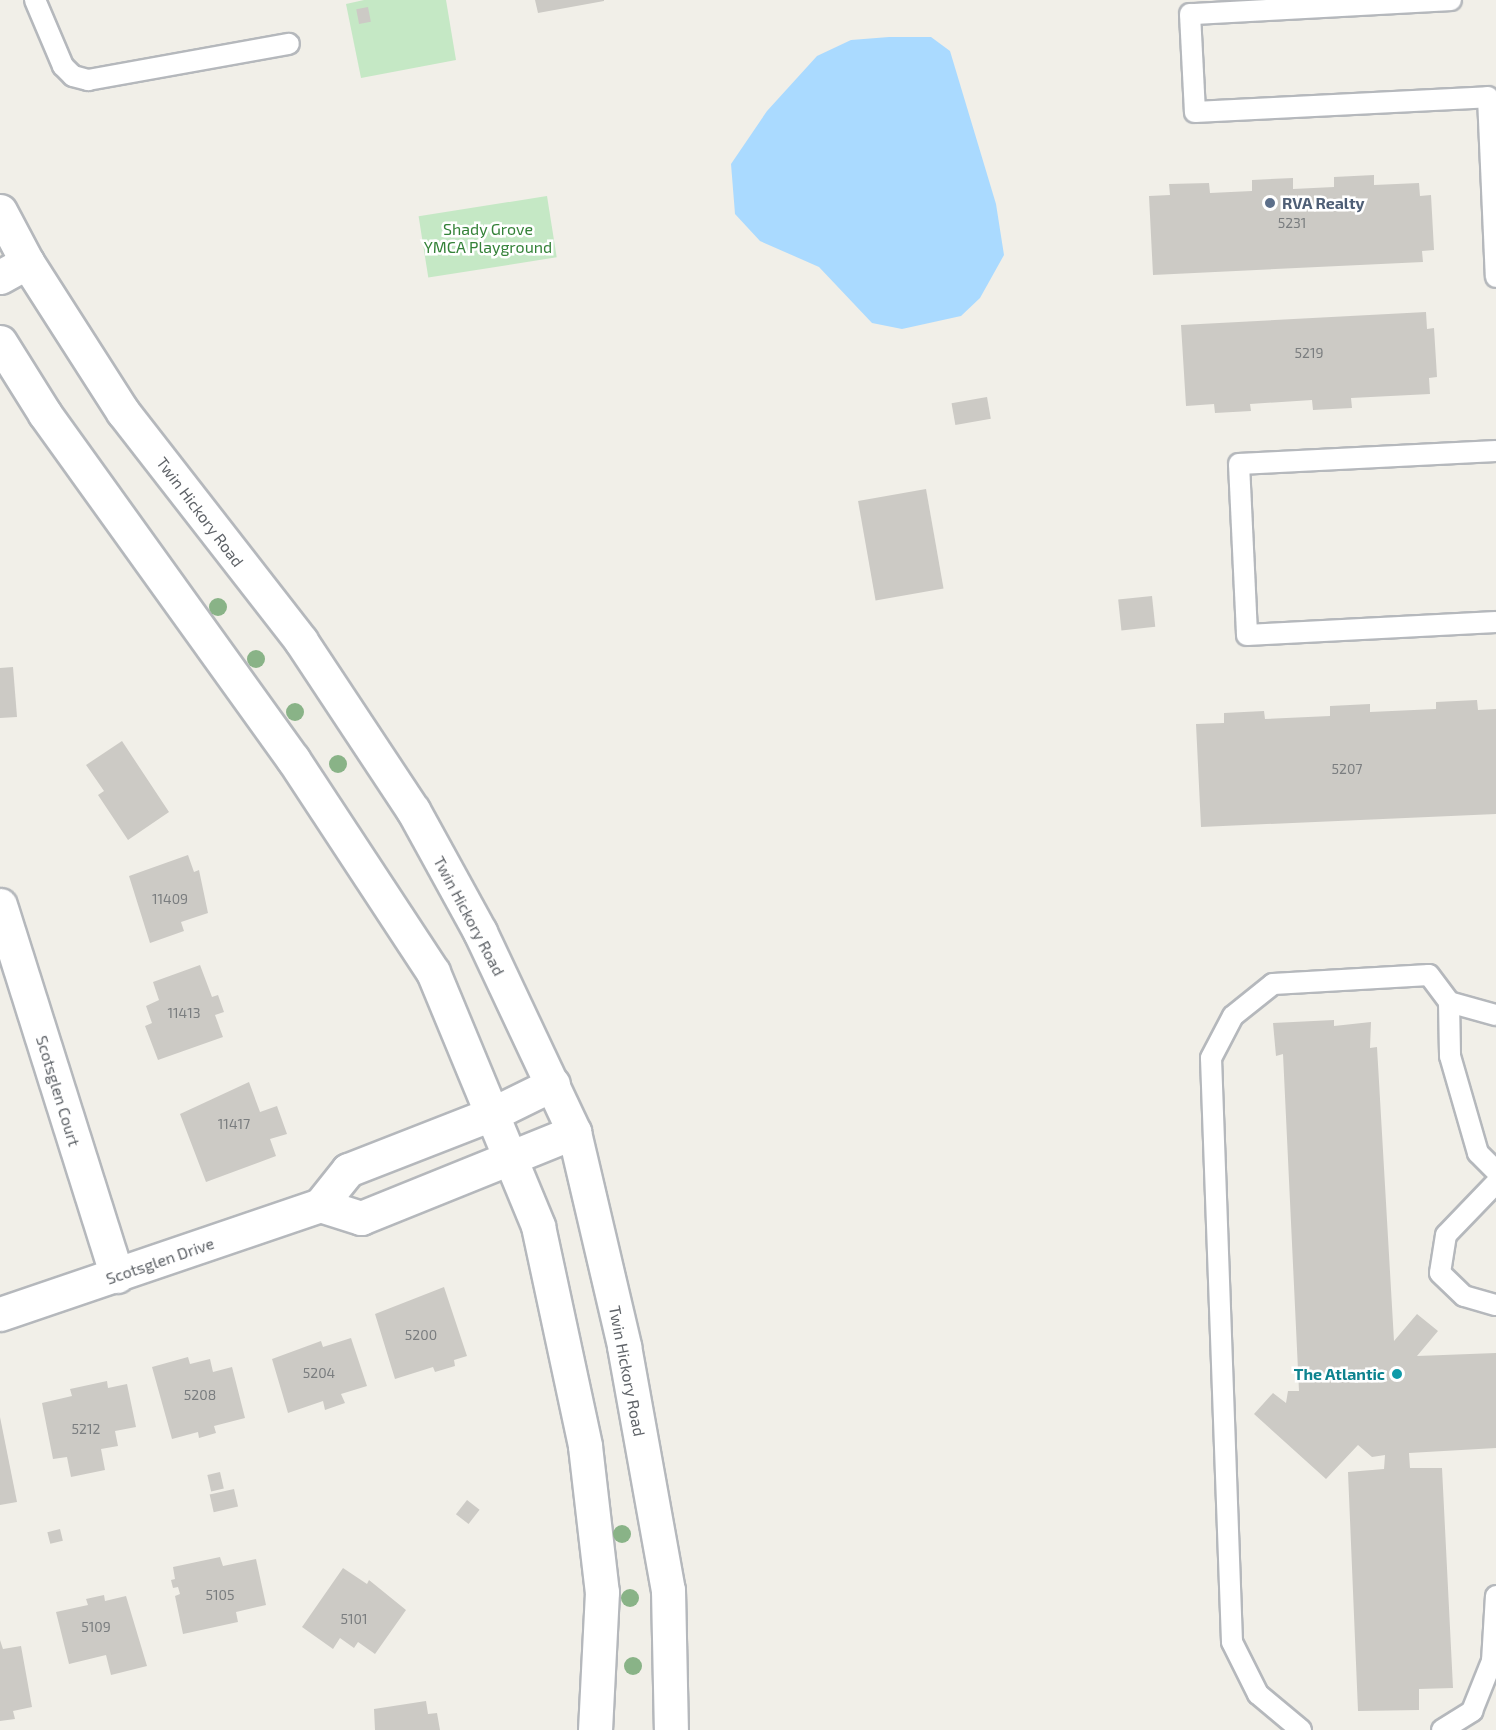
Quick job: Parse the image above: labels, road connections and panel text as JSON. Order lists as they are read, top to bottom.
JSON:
{
  "streets": {
    "main road": ["Twin Hickory Road", "Scotsglen Court", "Scotsglen Drive"]
  },
  "crossings": [
    ["Scotsglen Court", "Scotsglen Drive"]
  ],
  "parks": ["Shady Grove YMCA Playground"],
  "places": ["RVA Realty", "The Atlantic"],
  "house_numbers": [
    "5231",
    "5219",
    "5207",
    "11409",
    "11413",
    "11417",
    "5200",
    "5204",
    "5208",
    "5212",
    "5105",
    "5101",
    "5109"
  ]
}
